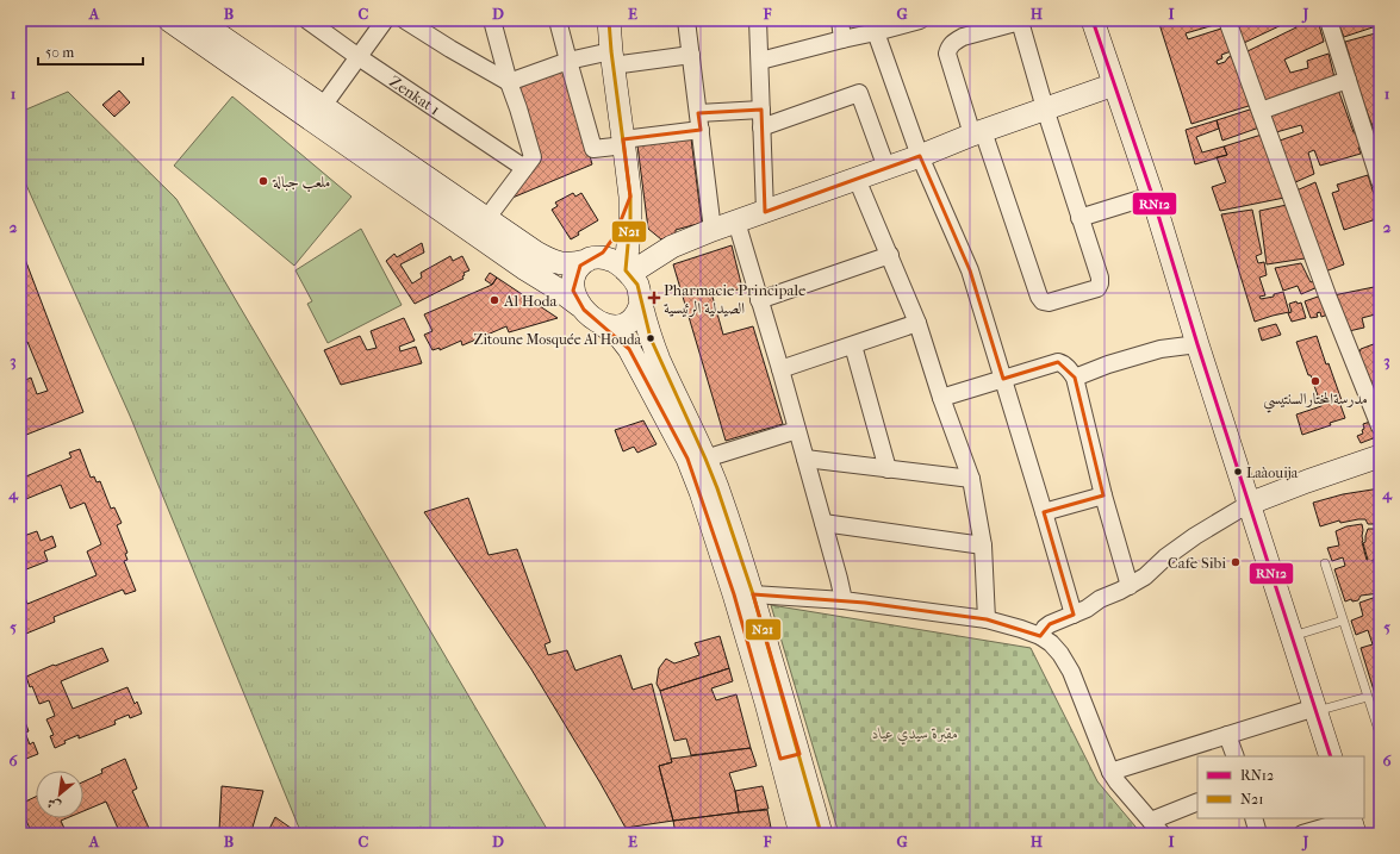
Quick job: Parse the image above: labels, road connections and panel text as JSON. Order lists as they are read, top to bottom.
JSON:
{
  "streets": {
    "street": ["Zenkat 1"]
  },
  "parks": ["مقبرة سيدي عياد"],
  "places": {
    "other": [
      "ملعب جبالة",
      "Al Hoda",
      "Zitoune Mosquée Al Houda",
      "مدرسةالمختارالسنتيسي",
      "Laàouija",
      "Cafe Sibi"
    ],
    "health": ["Pharmacie Principale الصيدلية الرئيسية"]
  },
  "lines": ["transit line RN12", "transit line N21"],
  "legend": ["RN12", "N21"],
  "scale_bar": "50 m",
  "north": "bottom left",
  "grid": {
    "columns": [
      "A",
      "B",
      "C",
      "D",
      "E",
      "F",
      "G",
      "H",
      "I",
      "J"
    ],
    "rows": [
      "1",
      "2",
      "3",
      "4",
      "5",
      "6"
    ]
  }
}
